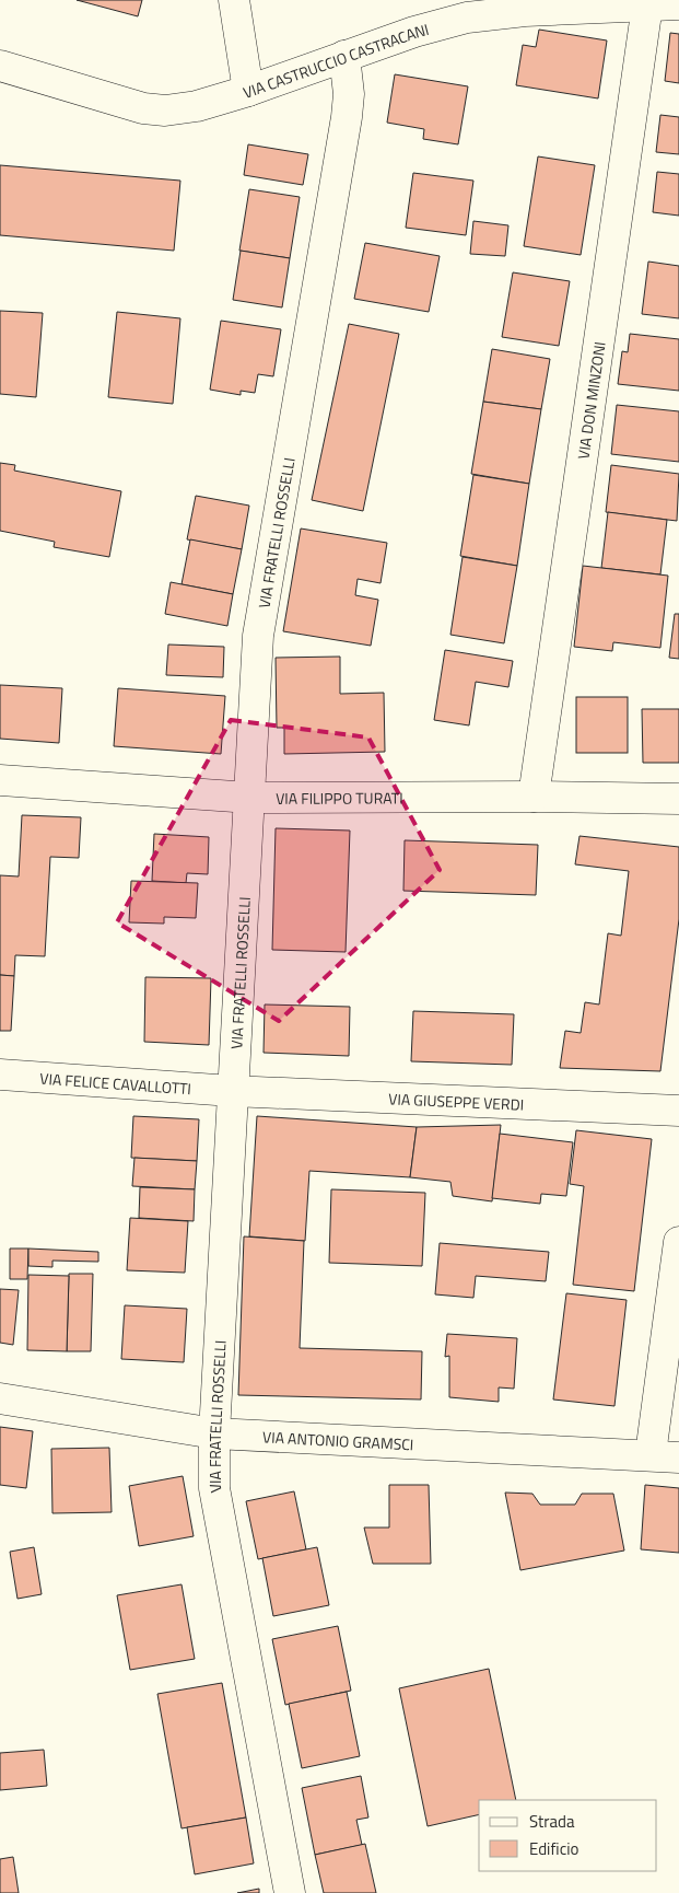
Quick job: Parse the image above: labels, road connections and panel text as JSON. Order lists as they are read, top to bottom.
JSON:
{
  "streets": {
    "street": [
      "VIA CASTRUCCIO CASTRACANI",
      "VIA DON MINZONI",
      "VIA FRATELLI ROSSELLI",
      "VIA FILIPPO TURATI",
      "VIA FELICE CAVALLOTTI",
      "VIA GIUSEPPE VERDI",
      "VIA ANTONIO GRAMSCI"
    ]
  },
  "crossings": [
    ["VIA CASTRUCCIO CASTRACANI", "VIA DON MINZONI"],
    ["VIA CASTRUCCIO CASTRACANI", "VIA FRATELLI ROSSELLI"],
    ["VIA DON MINZONI", "VIA FILIPPO TURATI"],
    ["VIA FRATELLI ROSSELLI", "VIA FILIPPO TURATI"],
    ["VIA FRATELLI ROSSELLI", "VIA FELICE CAVALLOTTI"],
    ["VIA FRATELLI ROSSELLI", "VIA GIUSEPPE VERDI"],
    ["VIA FRATELLI ROSSELLI", "VIA ANTONIO GRAMSCI"],
    ["VIA FELICE CAVALLOTTI", "VIA GIUSEPPE VERDI"]
  ],
  "legend": ["Strada", "Edificio"]
}
